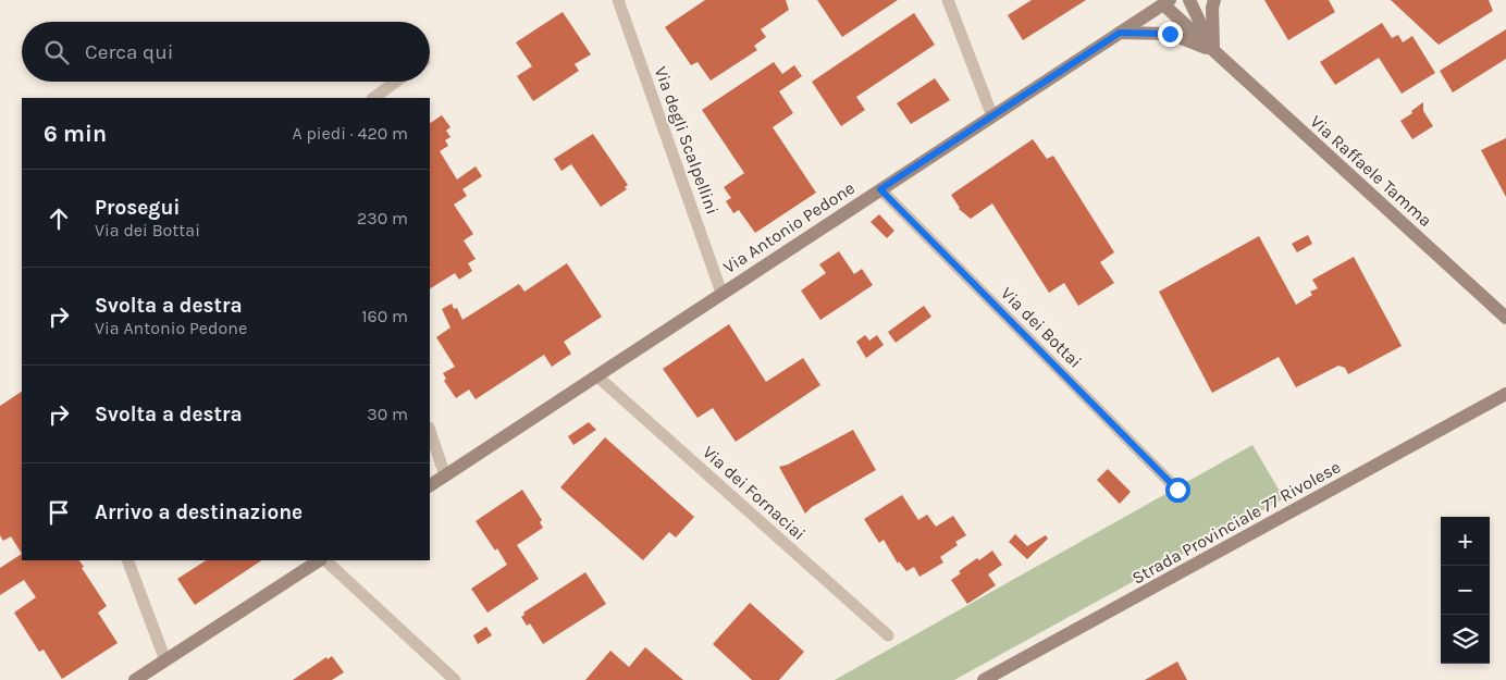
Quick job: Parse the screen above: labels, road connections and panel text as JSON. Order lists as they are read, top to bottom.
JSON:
{
  "streets": {
    "street": [
      "Via degli Scalpellini",
      "Via Raffaele Tamma",
      "Via Antonio Pedone",
      "Via dei Bottai",
      "Via dei Fornaciai",
      "Strada Provinciale 77 Rivolese"
    ]
  },
  "crossings": [
    ["Via degli Scalpellini", "Via Antonio Pedone"],
    ["Via Raffaele Tamma", "Via Antonio Pedone"],
    ["Via Antonio Pedone", "Via dei Bottai"],
    ["Via Antonio Pedone", "Via dei Fornaciai"]
  ],
  "page": {
    "search": "Cerca qui",
    "heading": ["6 min", "A piedi · 420 m"],
    "list": [
      ["Prosegui", "Via dei Bottai", "230 m"],
      ["Svolta a destra", "Via Antonio Pedone", "160 m"],
      ["Svolta a destra", "30 m"],
      "Arrivo a destinazione"
    ],
    "map_buttons": ["+", "−"]
  }
}
